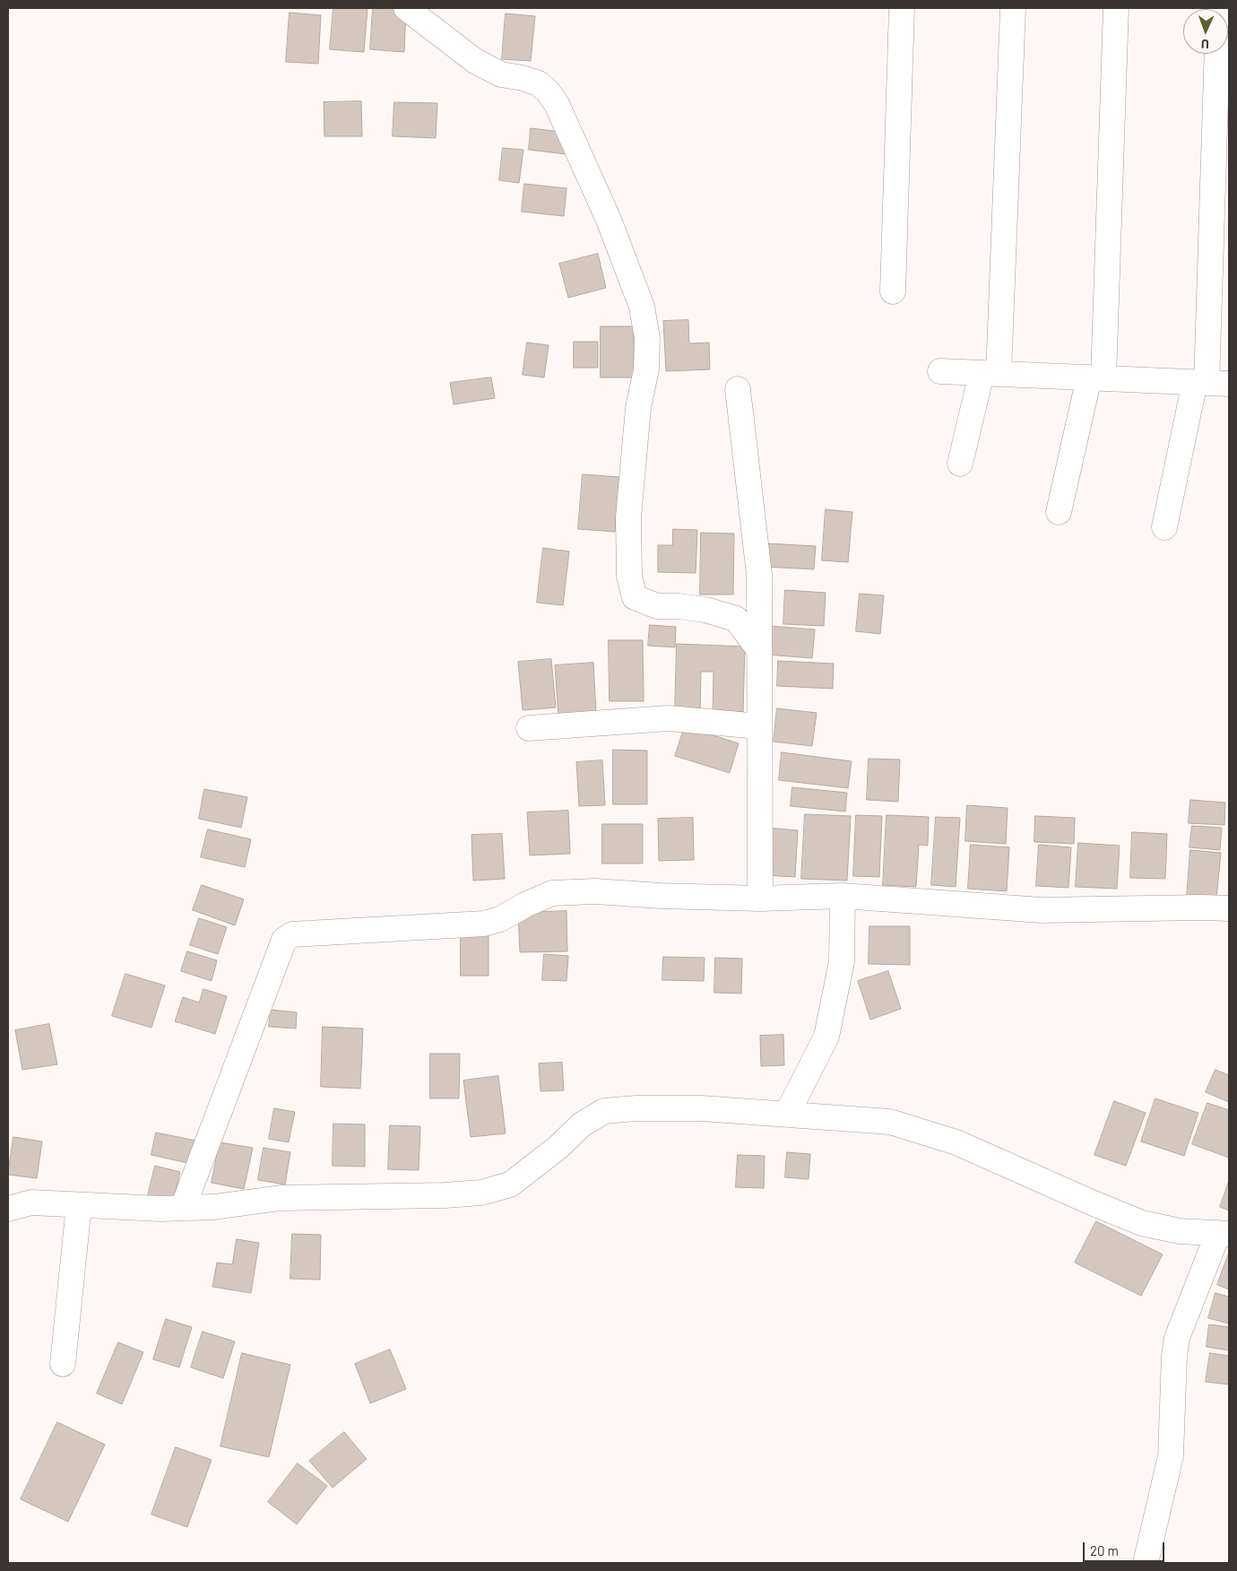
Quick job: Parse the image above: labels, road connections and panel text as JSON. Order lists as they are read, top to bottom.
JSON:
{
  "scale_bar": "20 m",
  "north": "bottom"
}
